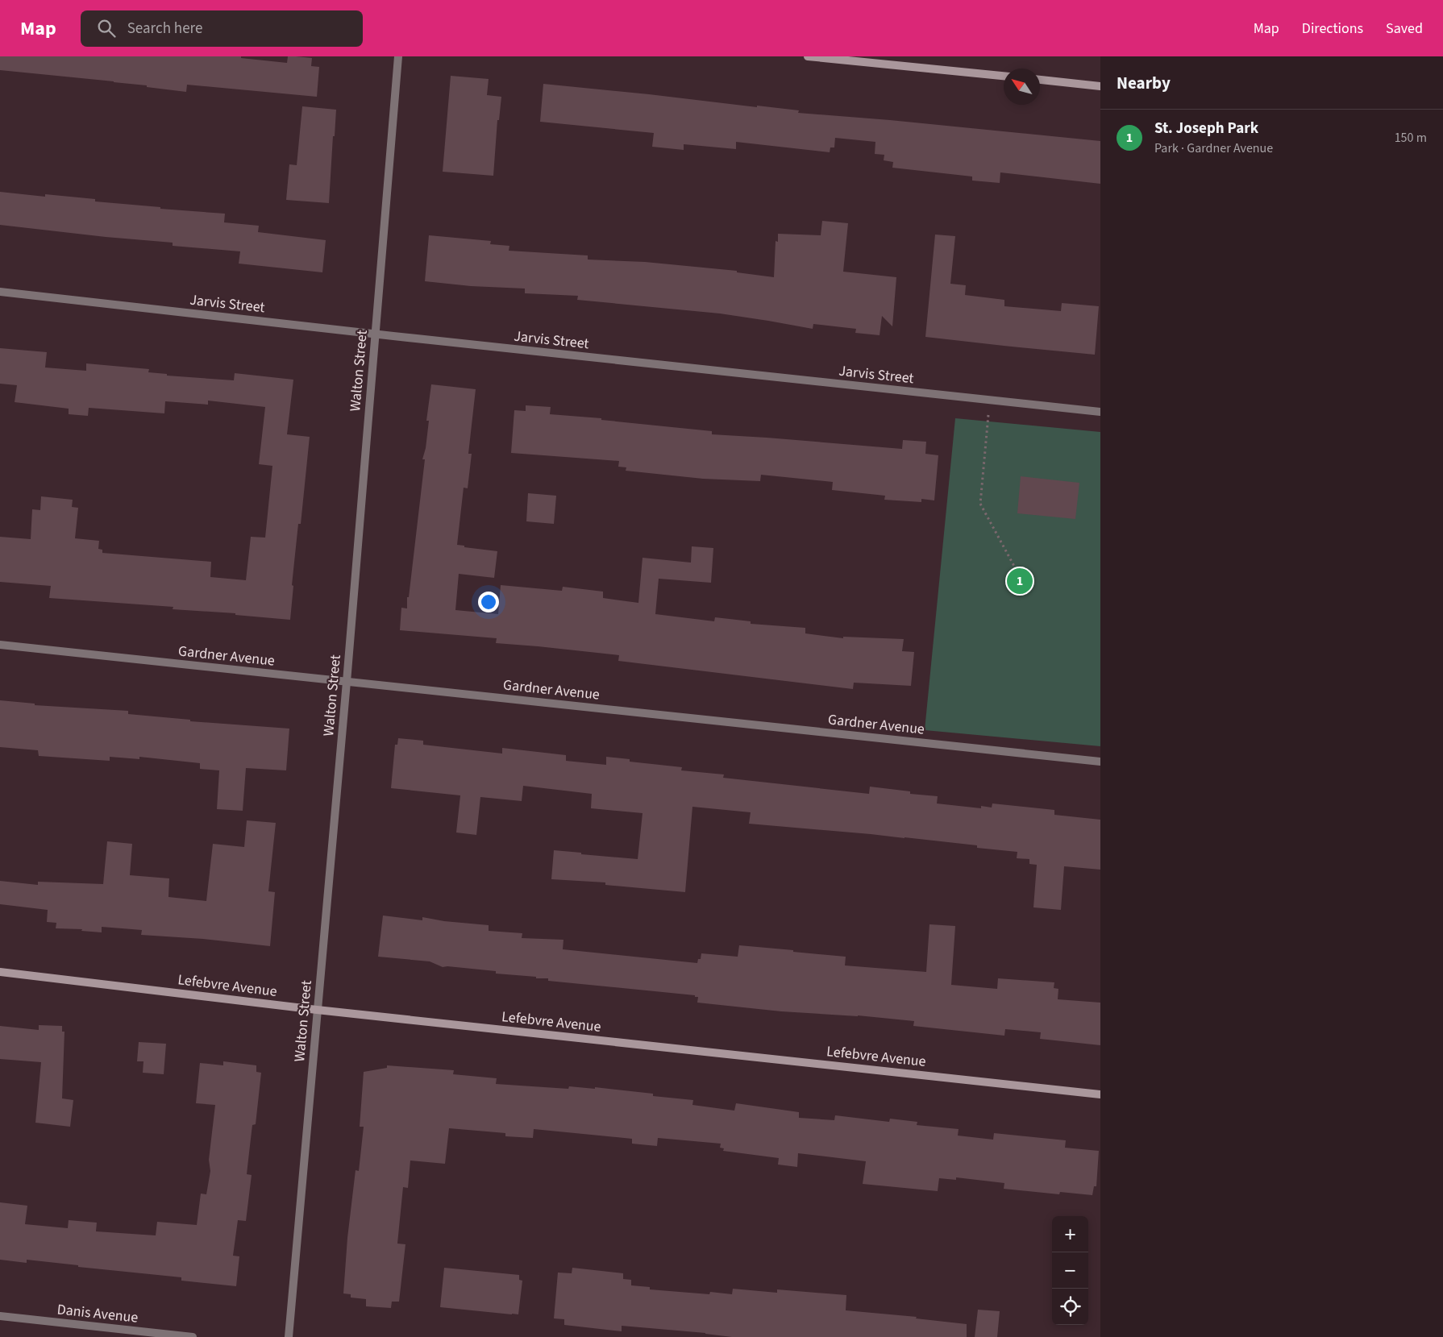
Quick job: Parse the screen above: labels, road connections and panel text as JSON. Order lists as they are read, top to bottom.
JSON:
{
  "streets": {
    "street": [
      "Jarvis Street",
      "Walton Street",
      "Gardner Avenue",
      "Lefebvre Avenue",
      "Danis Avenue"
    ]
  },
  "crossings": [
    ["Jarvis Street", "Walton Street"],
    ["Walton Street", "Gardner Avenue"],
    ["Walton Street", "Lefebvre Avenue"]
  ],
  "north": "top left",
  "page": {
    "header": "Map",
    "search": "Search here",
    "nav": ["Map", "Directions", "Saved"],
    "heading": "Nearby",
    "list": [
      {
        "mark": "1",
        "name": "St. Joseph Park",
        "note": "Park · Gardner Avenue",
        "value": "150 m"
      }
    ],
    "pins": "1",
    "map_buttons": ["+", "−"]
  }
}
